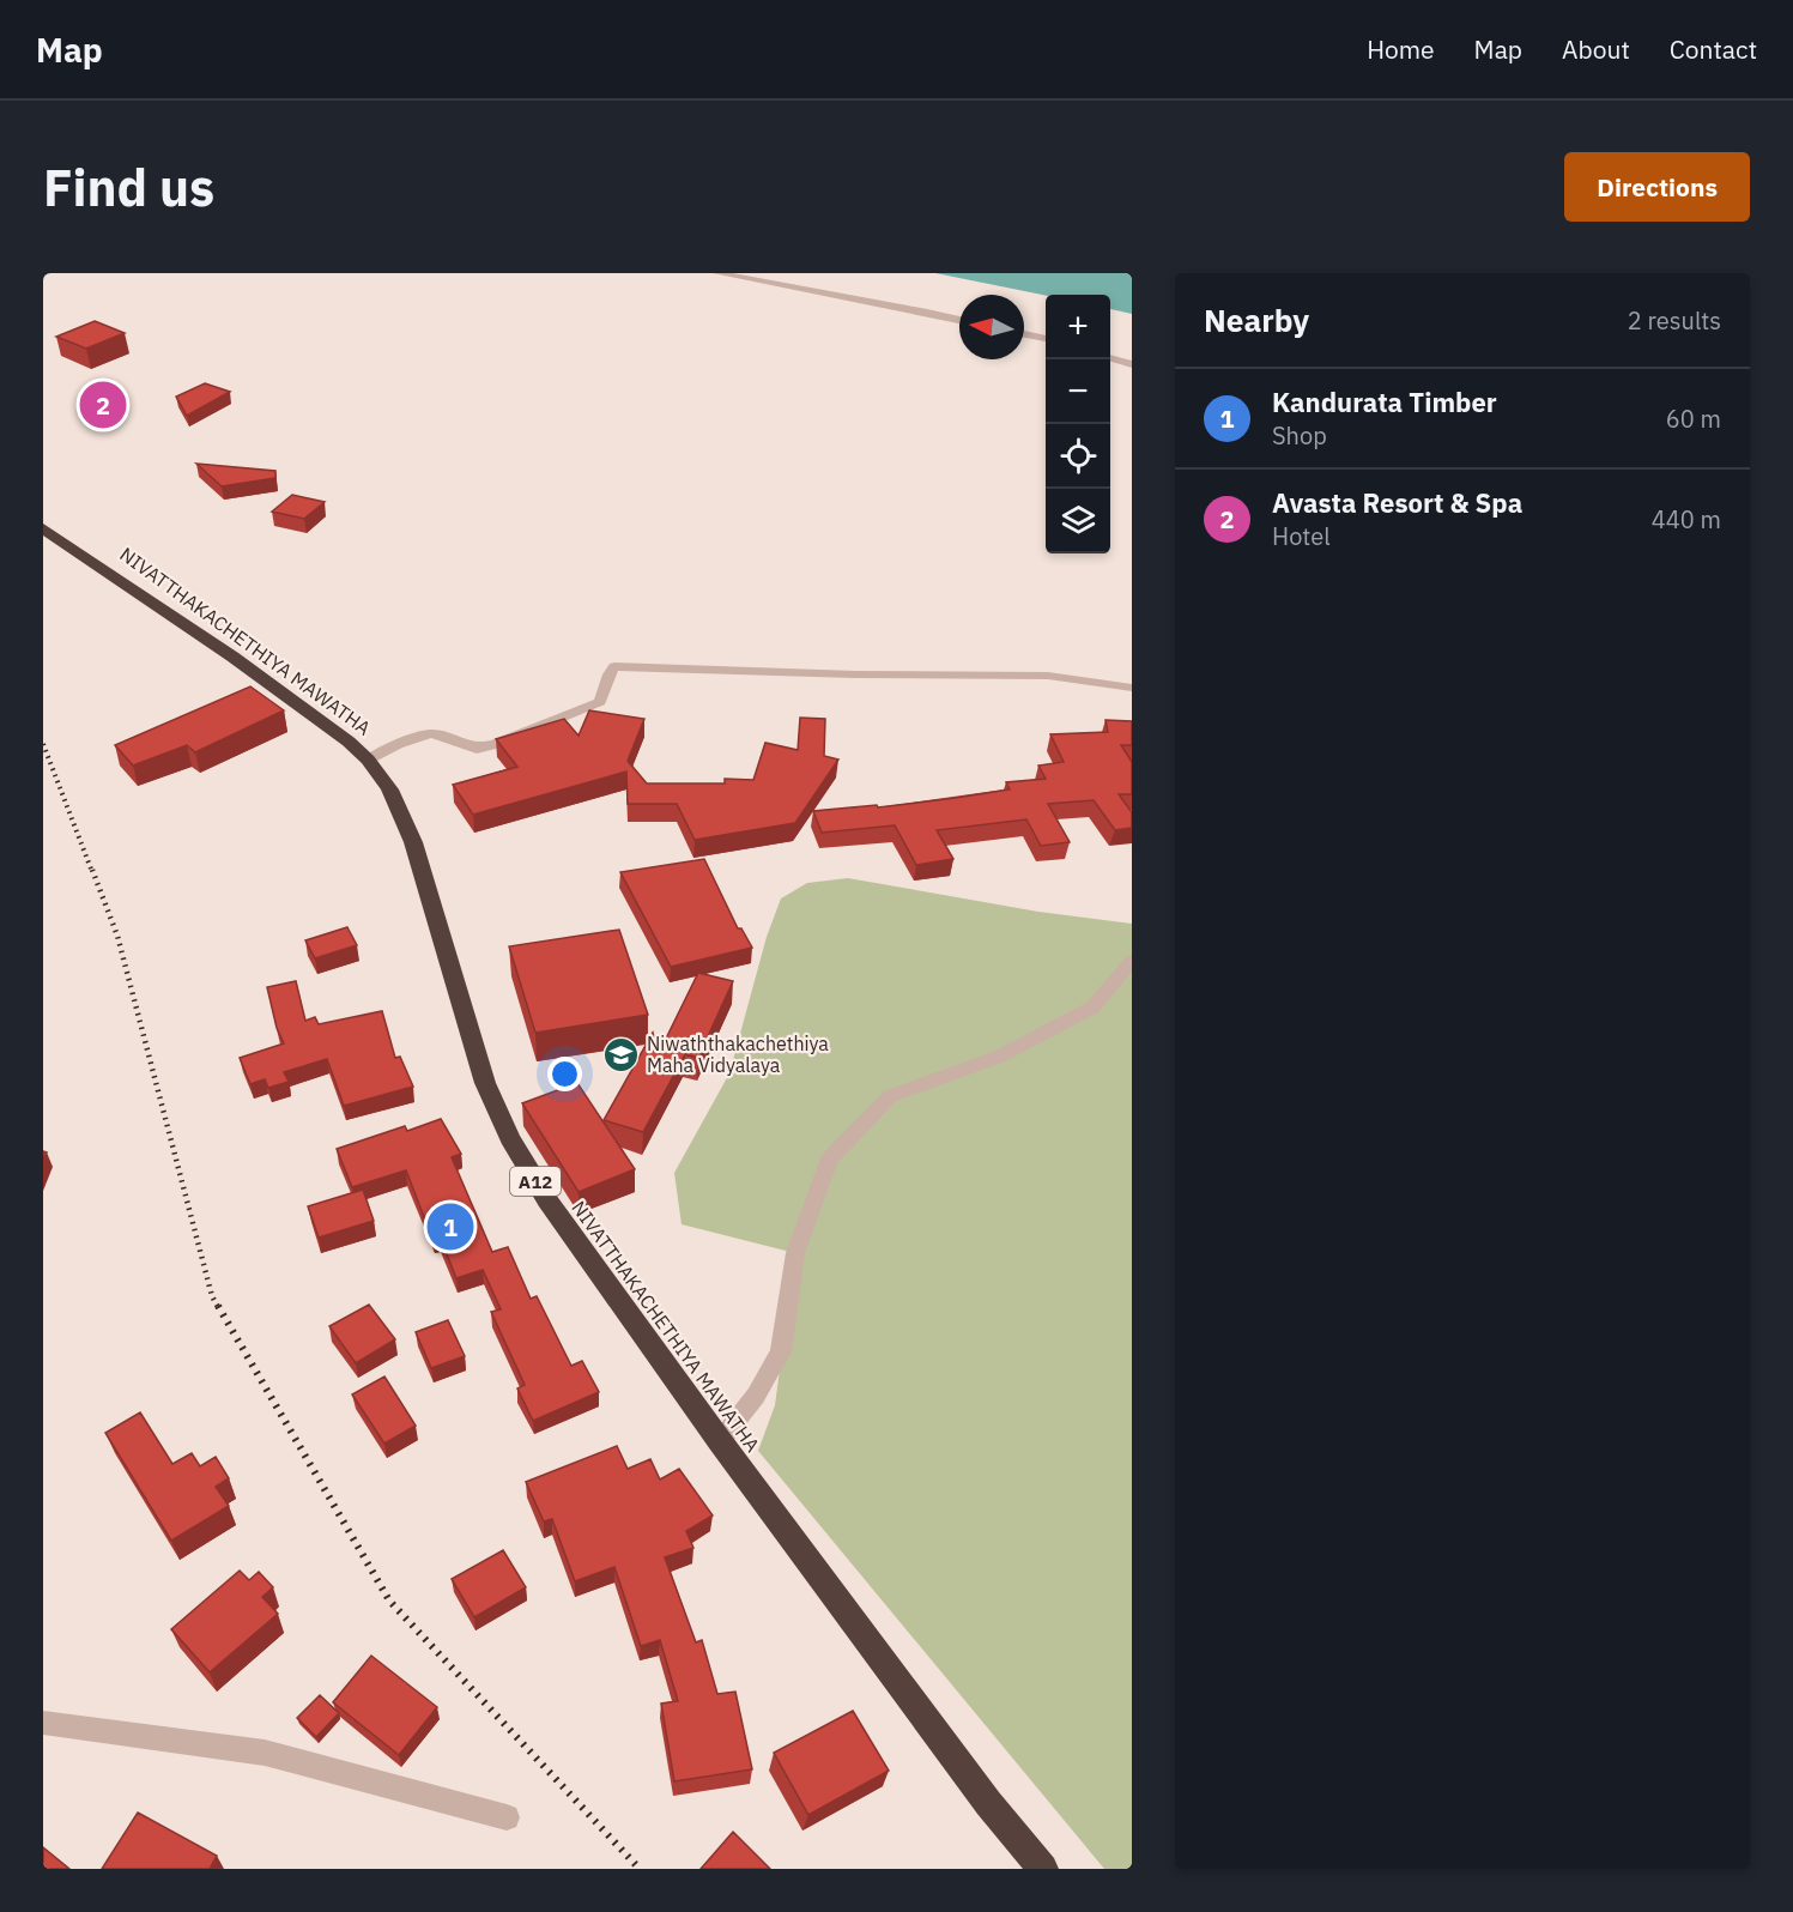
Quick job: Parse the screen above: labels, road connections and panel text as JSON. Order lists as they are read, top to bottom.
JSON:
{
  "streets": {
    "highway": ["NIVATTHAKACHETHIYA MAWATHA", "A12"]
  },
  "places": {
    "school or university": ["Niwaththakachethiya Maha Vidyalaya"]
  },
  "north": "left",
  "page": {
    "header": "Map",
    "nav": [
      "Home",
      "Map",
      "About",
      "Contact"
    ],
    "buttons": "Directions",
    "title": "Find us",
    "heading": ["Nearby", "2 results"],
    "map_buttons": ["+", "−"],
    "list": [
      {
        "mark": "1",
        "name": "Kandurata Timber",
        "note": "Shop",
        "value": "60 m"
      },
      {
        "mark": "2",
        "name": "Avasta Resort & Spa",
        "note": "Hotel",
        "value": "440 m"
      }
    ],
    "pins": ["2", "1"]
  }
}
